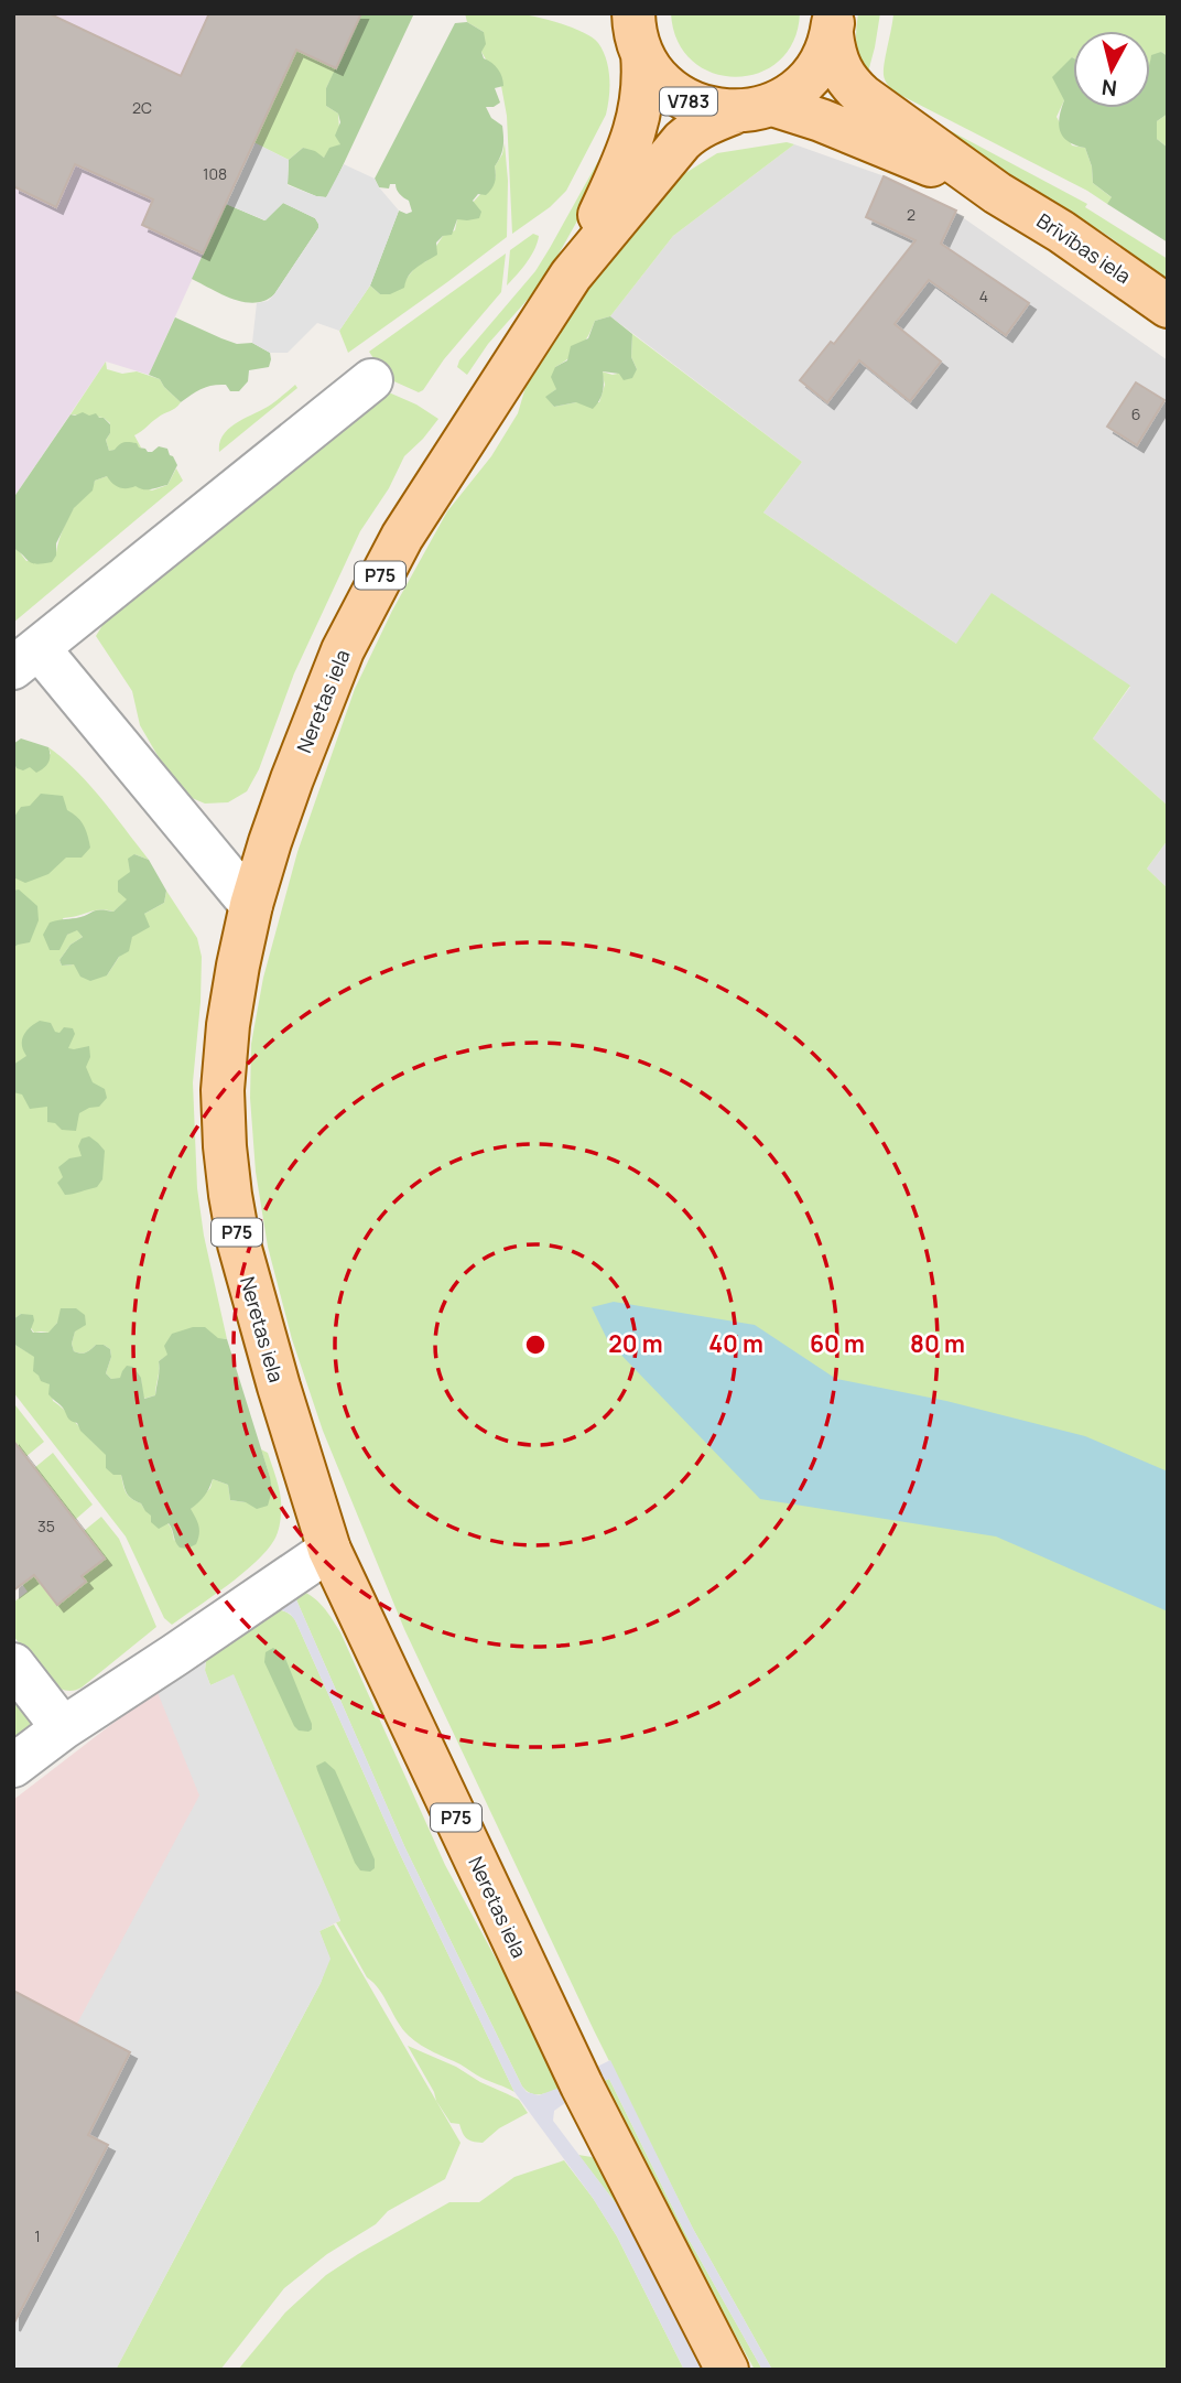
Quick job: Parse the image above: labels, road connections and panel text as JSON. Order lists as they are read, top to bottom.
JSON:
{
  "streets": {
    "main road": [
      "V783",
      "Brīvības iela",
      "P75",
      "Neretas iela"
    ]
  },
  "crossings": [
    ["V783", "Brīvības iela"],
    ["V783", "P75"],
    ["P75", "Neretas iela"]
  ],
  "house_numbers": [
    "2C",
    "108",
    "2",
    "4",
    "6",
    "35",
    "1"
  ],
  "north": "bottom",
  "rings": [
    "20 m",
    "40 m",
    "60 m",
    "80 m"
  ]
}
